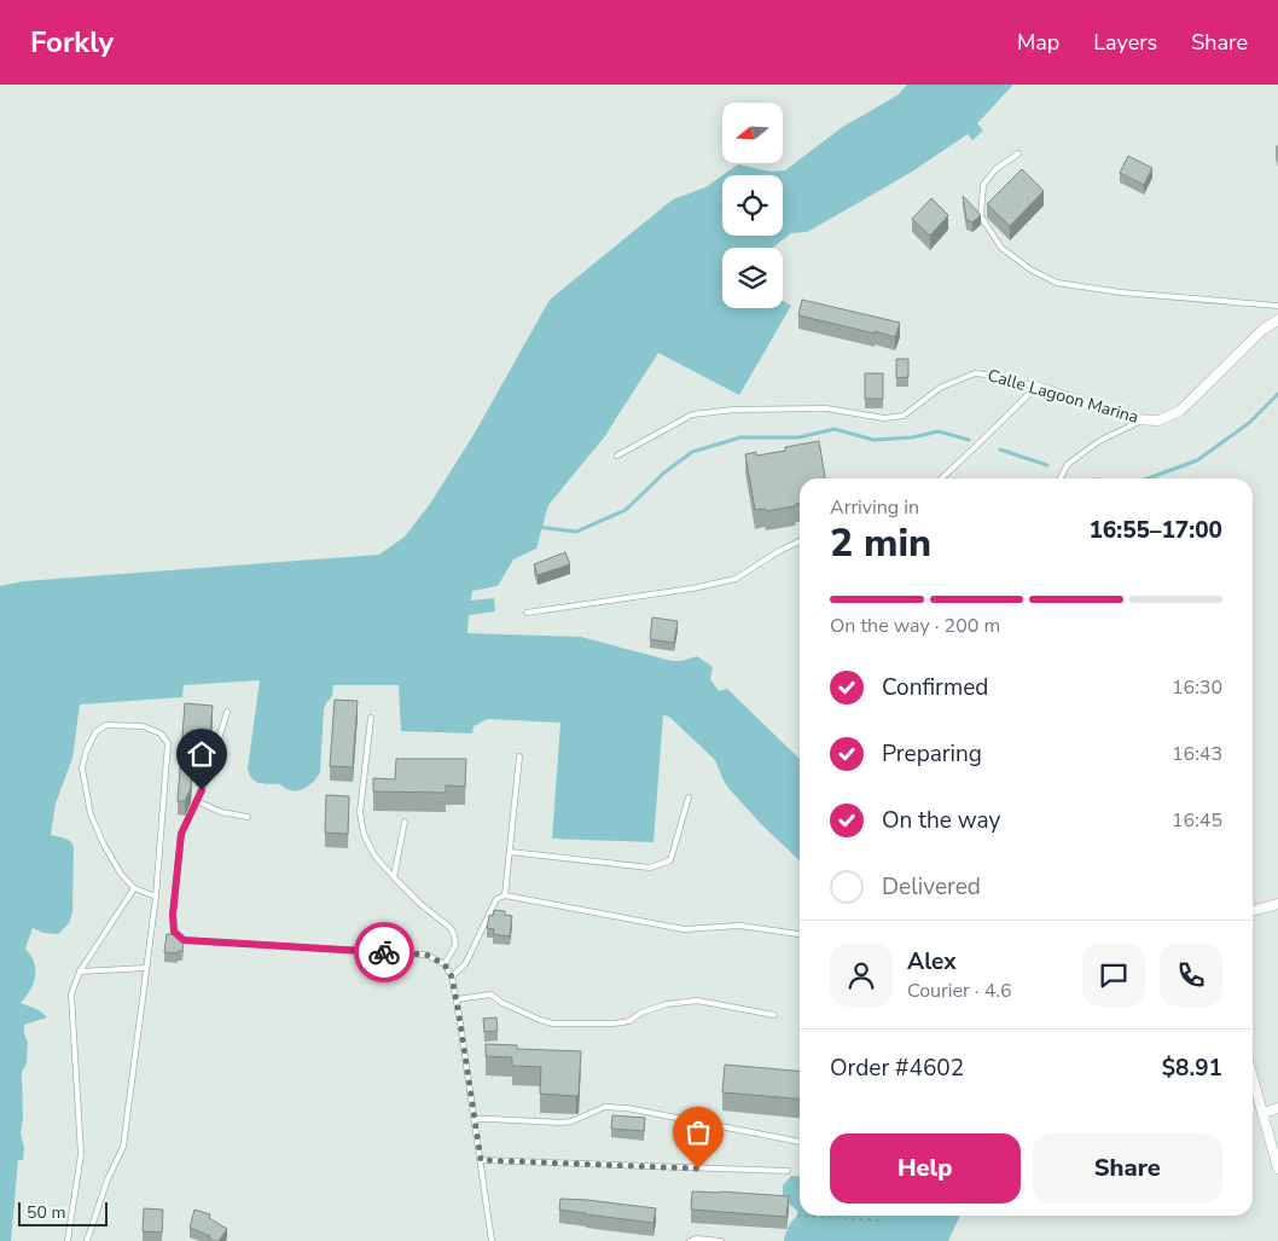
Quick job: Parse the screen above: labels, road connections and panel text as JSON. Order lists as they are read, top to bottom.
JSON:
{
  "streets": {
    "street": ["Calle Lagoon Marina"]
  },
  "scale_bar": "50 m",
  "north": "left",
  "page": {
    "header": "Forkly",
    "nav": ["Map", "Layers", "Share"],
    "heading": ["2 min", "Arriving in", "16:55–17:00"],
    "panel": [
      "Alex",
      "Courier · 4.6",
      "Order #4602",
      "$8.91"
    ],
    "bar": "On the way · 200 m",
    "list": [
      ["Confirmed", "16:30"],
      ["Preparing", "16:43"],
      ["On the way", "16:45"],
      "Delivered"
    ],
    "buttons": ["Help", "Share"],
    "scale": "50 m"
  }
}
